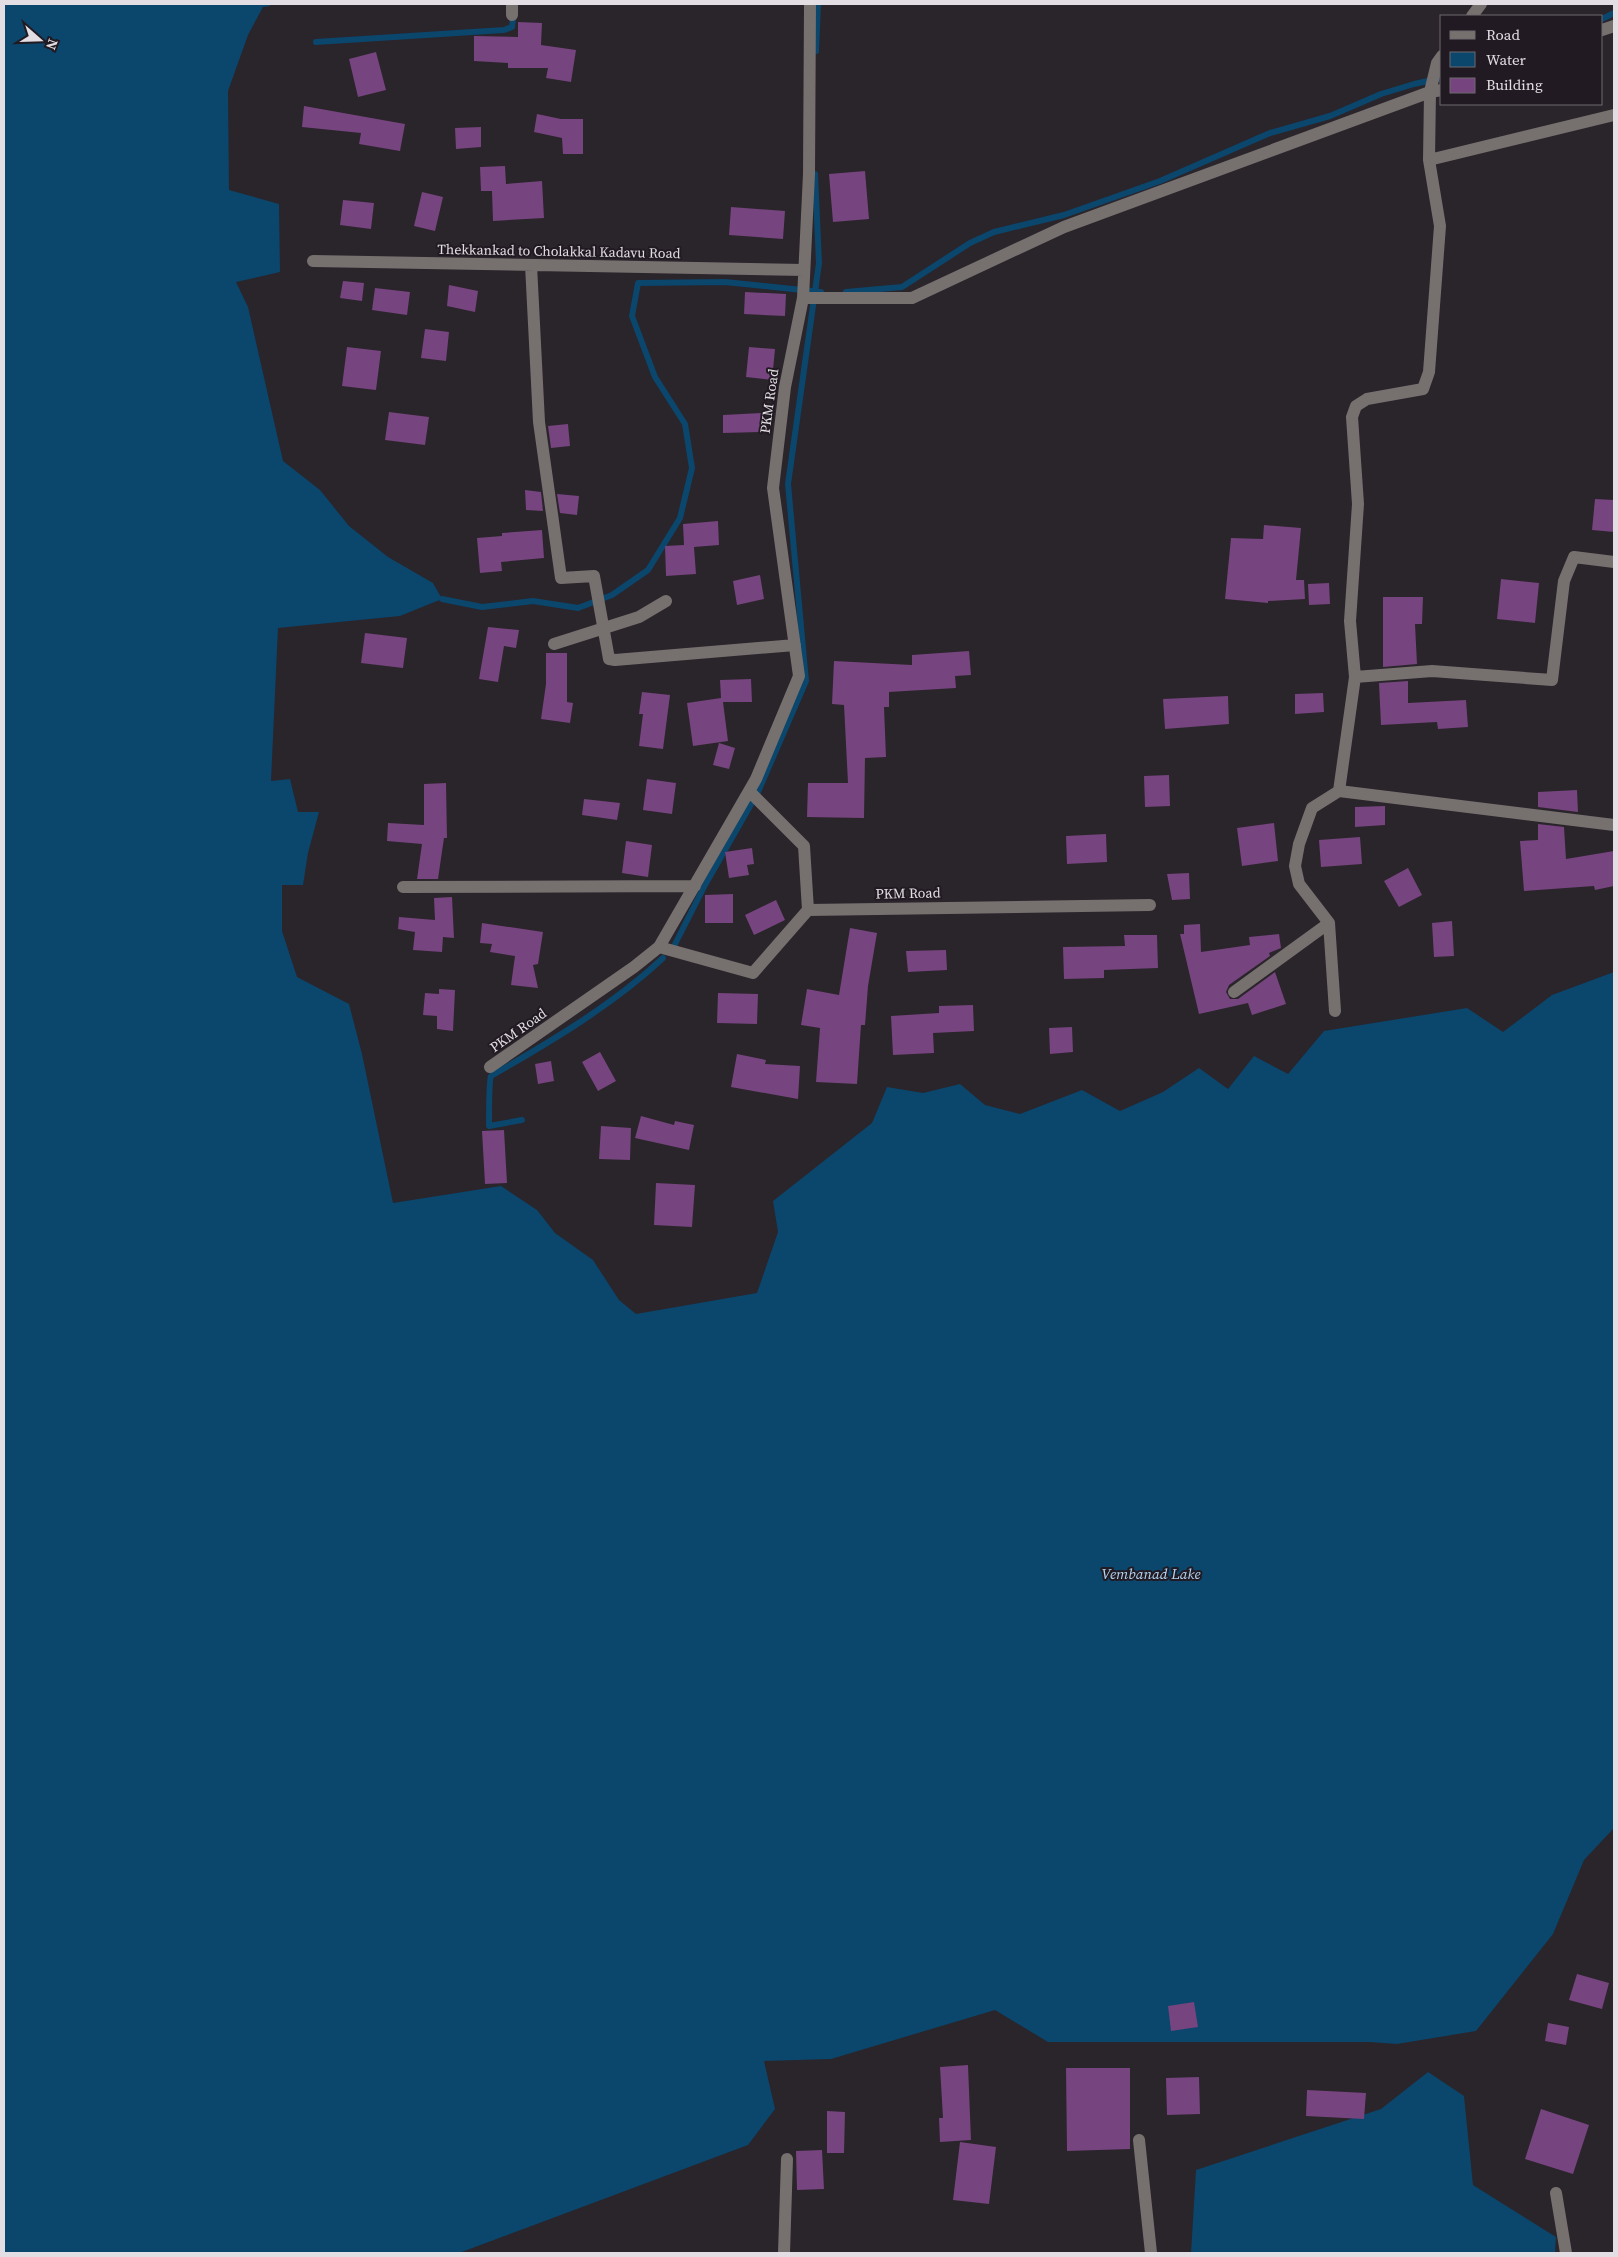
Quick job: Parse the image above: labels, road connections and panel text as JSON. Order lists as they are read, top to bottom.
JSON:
{
  "streets": {
    "street": ["Thekkankad to Cholakkal Kadavu Road", "PKM Road"]
  },
  "crossings": [
    ["Thekkankad to Cholakkal Kadavu Road", "PKM Road"]
  ],
  "water": ["Vembanad Lake"],
  "legend": ["Road", "Water", "Building"],
  "north": "right"
}
